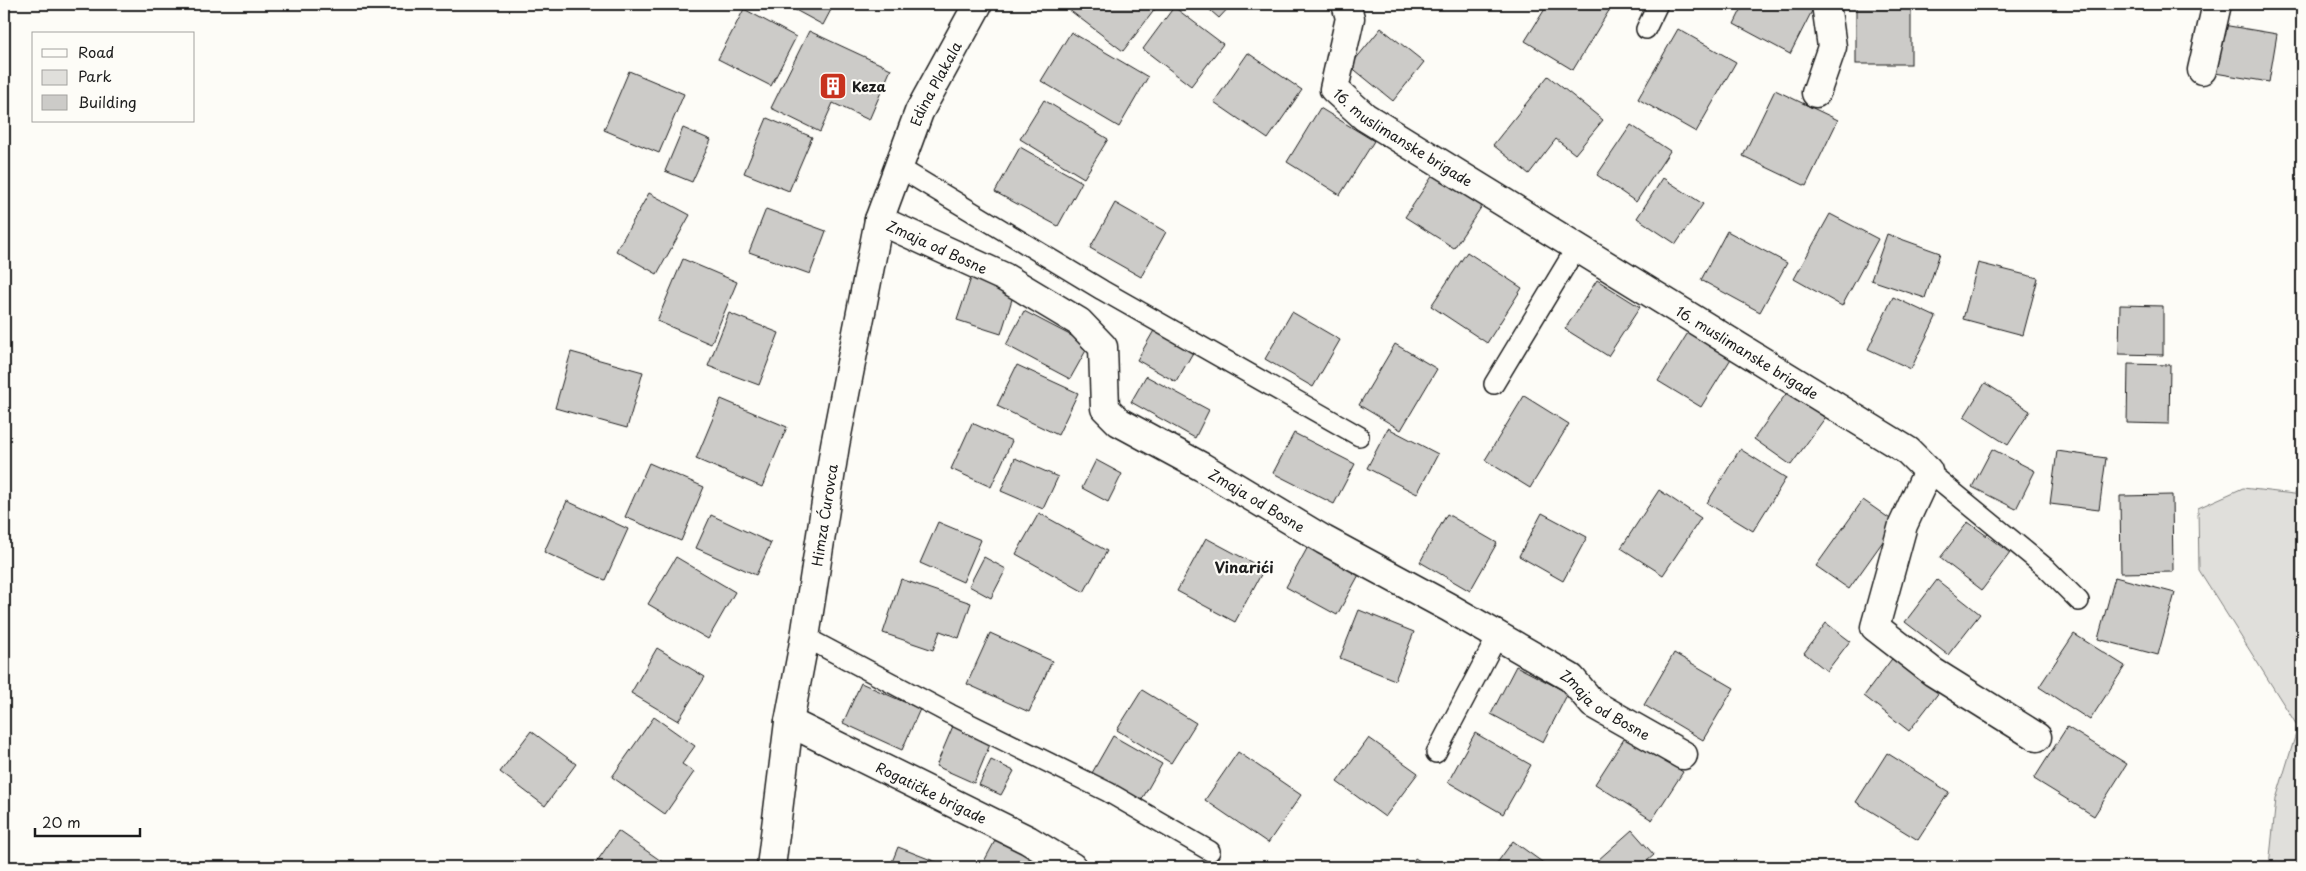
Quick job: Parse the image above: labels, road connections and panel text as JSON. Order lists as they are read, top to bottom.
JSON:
{
  "streets": {
    "street": [
      "Edina Plakala",
      "16. muslimanske brigade",
      "Zmaja od Bosne",
      "Himza Ćurovca",
      "Rogatičke brigade"
    ]
  },
  "crossings": [
    ["Edina Plakala", "Himza Ćurovca"],
    ["Zmaja od Bosne", "Himza Ćurovca"],
    ["Himza Ćurovca", "Rogatičke brigade"]
  ],
  "districts": ["Vinarići"],
  "places": {
    "building": ["Keza"]
  },
  "legend": ["Road", "Park", "Building"],
  "scale_bar": "20 m"
}
